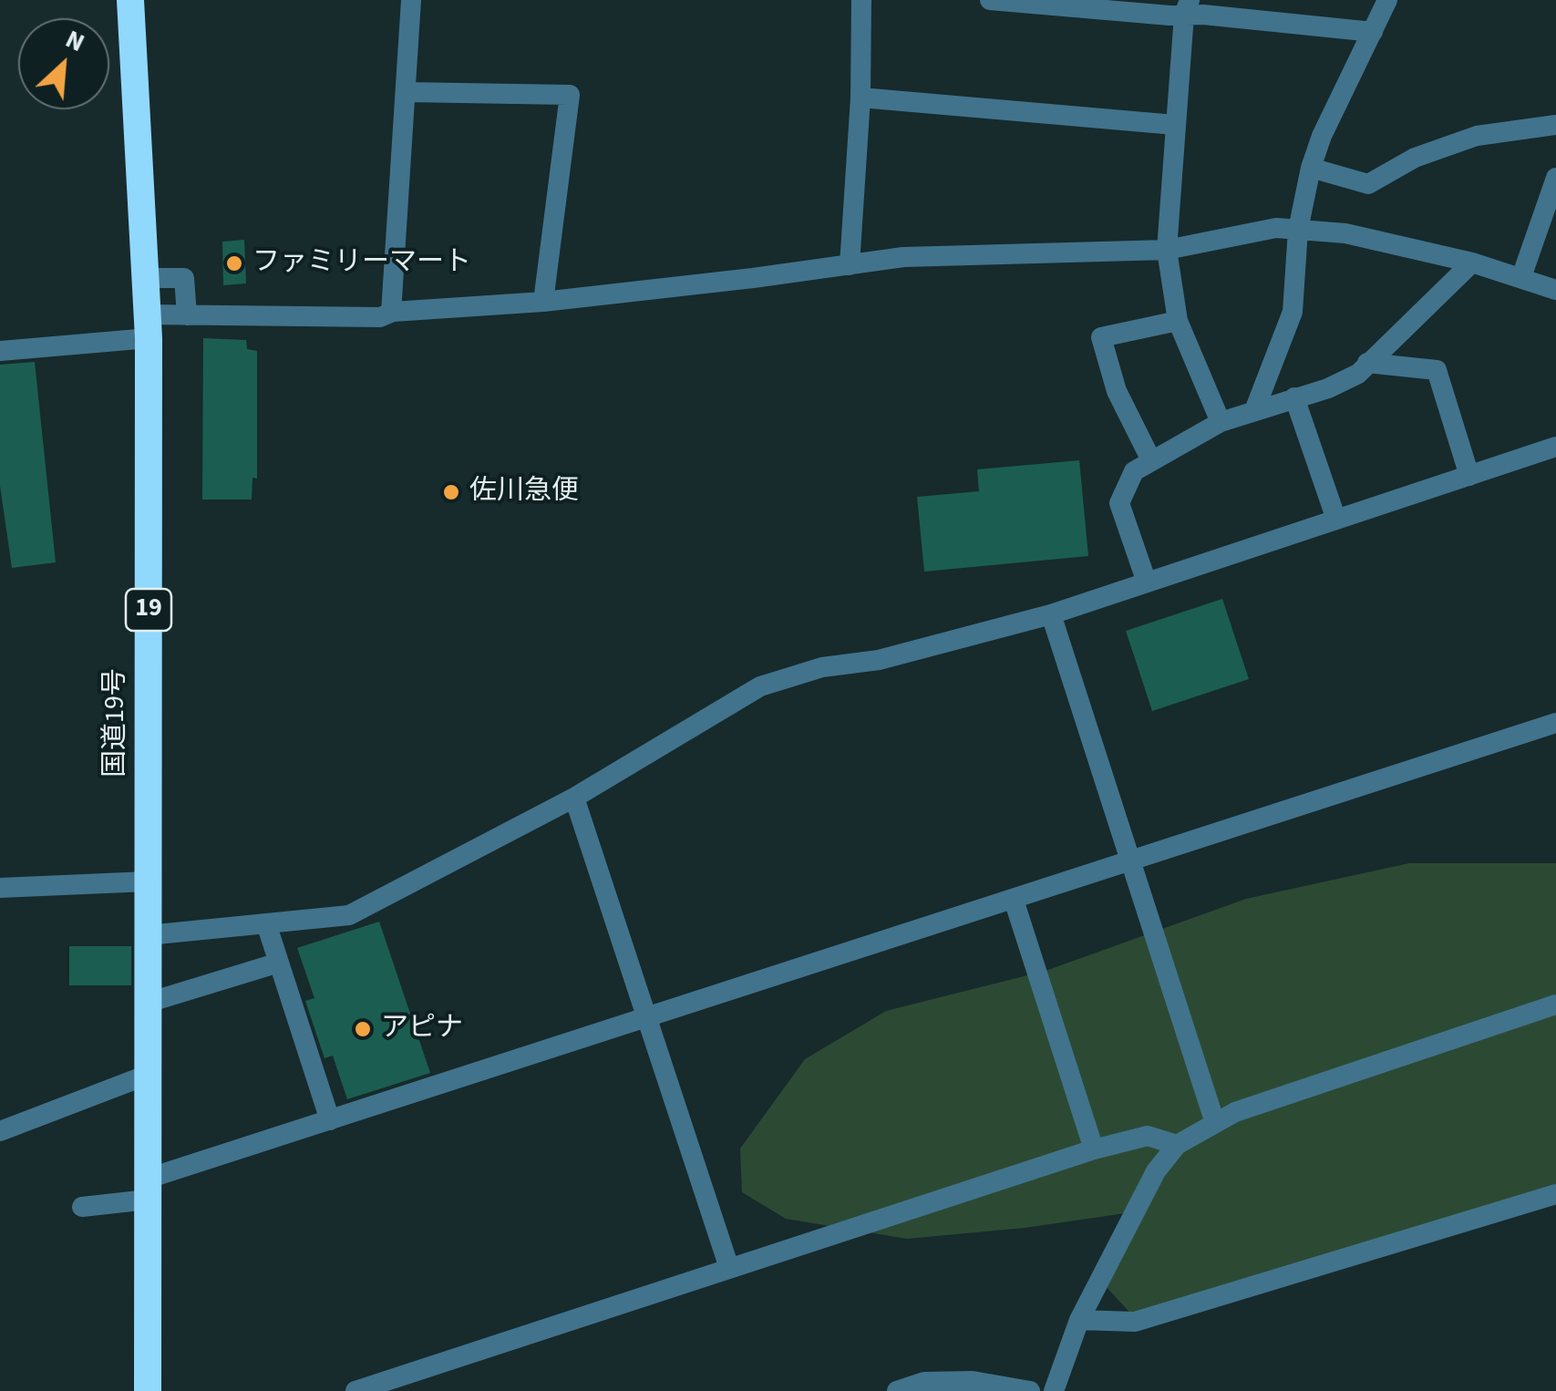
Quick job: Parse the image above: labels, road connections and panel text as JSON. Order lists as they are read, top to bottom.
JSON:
{
  "streets": {
    "highway": ["19", "国道19号"]
  },
  "places": ["ファミリーマート", "佐川急便", "アピナ"],
  "north": "top right"
}
